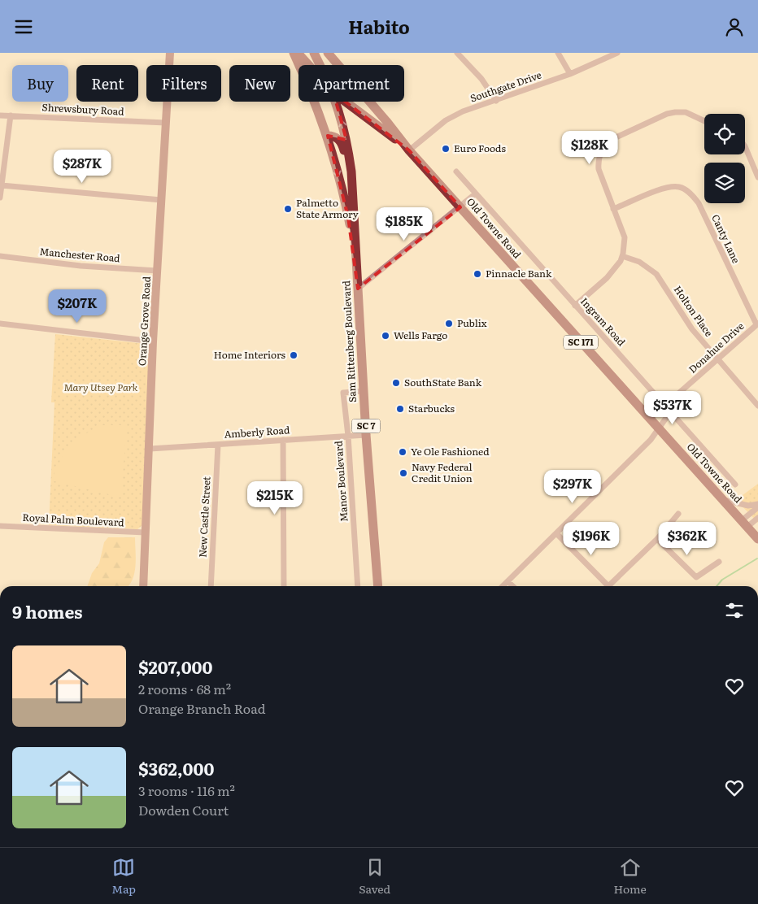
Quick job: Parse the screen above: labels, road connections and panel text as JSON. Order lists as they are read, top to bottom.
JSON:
{
  "streets": {
    "main road": [
      "Old Towne Road",
      "Sam Rittenberg Boulevard",
      "SC 171",
      "SC 7"
    ],
    "street": [
      "Southgate Drive",
      "Shrewsbury Road",
      "Canty Lane",
      "Manchester Road",
      "Holton Place",
      "Orange Grove Road",
      "Ingram Road",
      "Donahue Drive",
      "Amberly Road",
      "Manor Boulevard",
      "New Castle Street",
      "Royal Palm Boulevard"
    ]
  },
  "crossings": [
    ["Southgate Drive", "Old Towne Road"],
    ["Shrewsbury Road", "Orange Grove Road"],
    ["Old Towne Road", "Donahue Drive"],
    ["Canty Lane", "Donahue Drive"],
    ["Manchester Road", "Orange Grove Road"],
    ["Holton Place", "Donahue Drive"],
    ["Orange Grove Road", "Amberly Road"],
    ["Orange Grove Road", "Royal Palm Boulevard"],
    ["Ingram Road", "Donahue Drive"],
    ["Sam Rittenberg Boulevard", "Amberly Road"],
    ["Sam Rittenberg Boulevard", "Manor Boulevard"],
    ["Amberly Road", "Manor Boulevard"],
    ["Amberly Road", "New Castle Street"]
  ],
  "parks": ["Mary Utsey Park"],
  "places": [
    "Euro Foods",
    "Palmetto State Armory",
    "Pinnacle Bank",
    "Publix",
    "Wells Fargo",
    "Home Interiors",
    "SouthState Bank",
    "Starbucks",
    "Ye Ole Fashioned",
    "Navy Federal Credit Union"
  ],
  "page": {
    "header": "Habito",
    "chip": [
      "Buy",
      "Rent",
      "Filters",
      "New",
      "Apartment"
    ],
    "price": [
      "$128K",
      "$287K",
      "$185K",
      "$207K",
      "$537K",
      "$297K",
      "$215K",
      "$196K",
      "$362K"
    ],
    "heading": "9 homes",
    "list": [
      {
        "name": "$207,000",
        "note": "2 rooms · 68 m² · Orange Branch Road"
      },
      {
        "name": "$362,000",
        "note": "3 rooms · 116 m² · Dowden Court"
      }
    ],
    "tabs": ["Map", "Saved", "Home"]
  }
}
